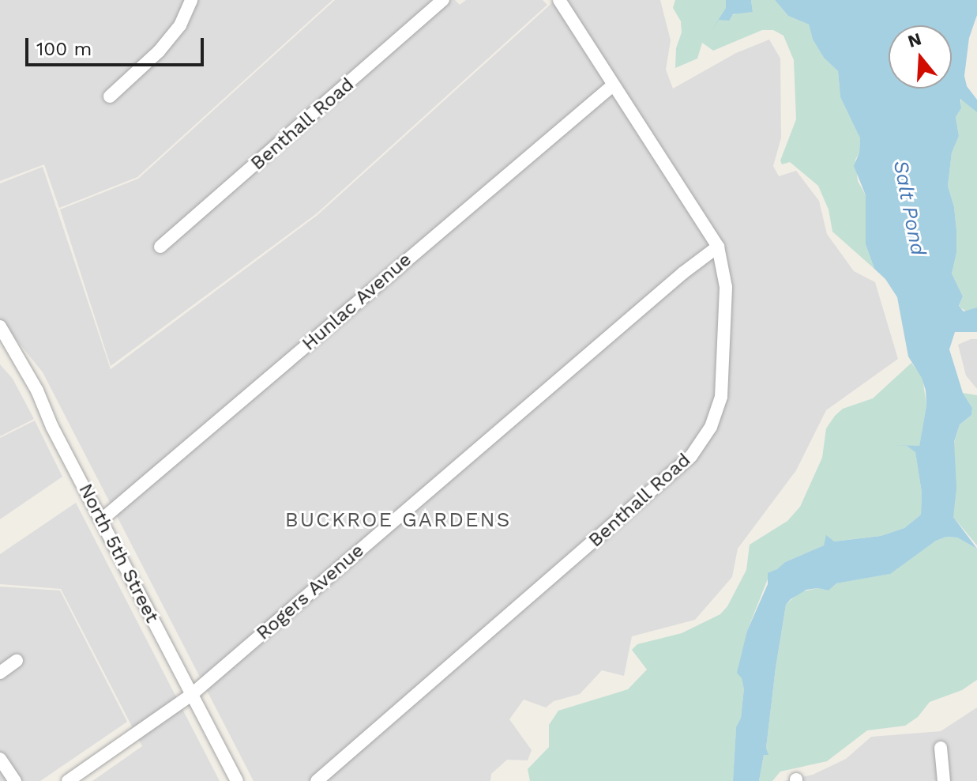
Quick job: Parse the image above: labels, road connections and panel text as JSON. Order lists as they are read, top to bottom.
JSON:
{
  "streets": {
    "street": [
      "Benthall Road",
      "Hunlac Avenue",
      "North 5th Street",
      "Rogers Avenue"
    ]
  },
  "crossings": [
    ["Benthall Road", "Hunlac Avenue"],
    ["Benthall Road", "Rogers Avenue"],
    ["Hunlac Avenue", "North 5th Street"],
    ["North 5th Street", "Rogers Avenue"]
  ],
  "districts": ["BUCKROE GARDENS"],
  "water": ["Salt Pond"],
  "scale_bar": "100 m",
  "north": "top"
}
